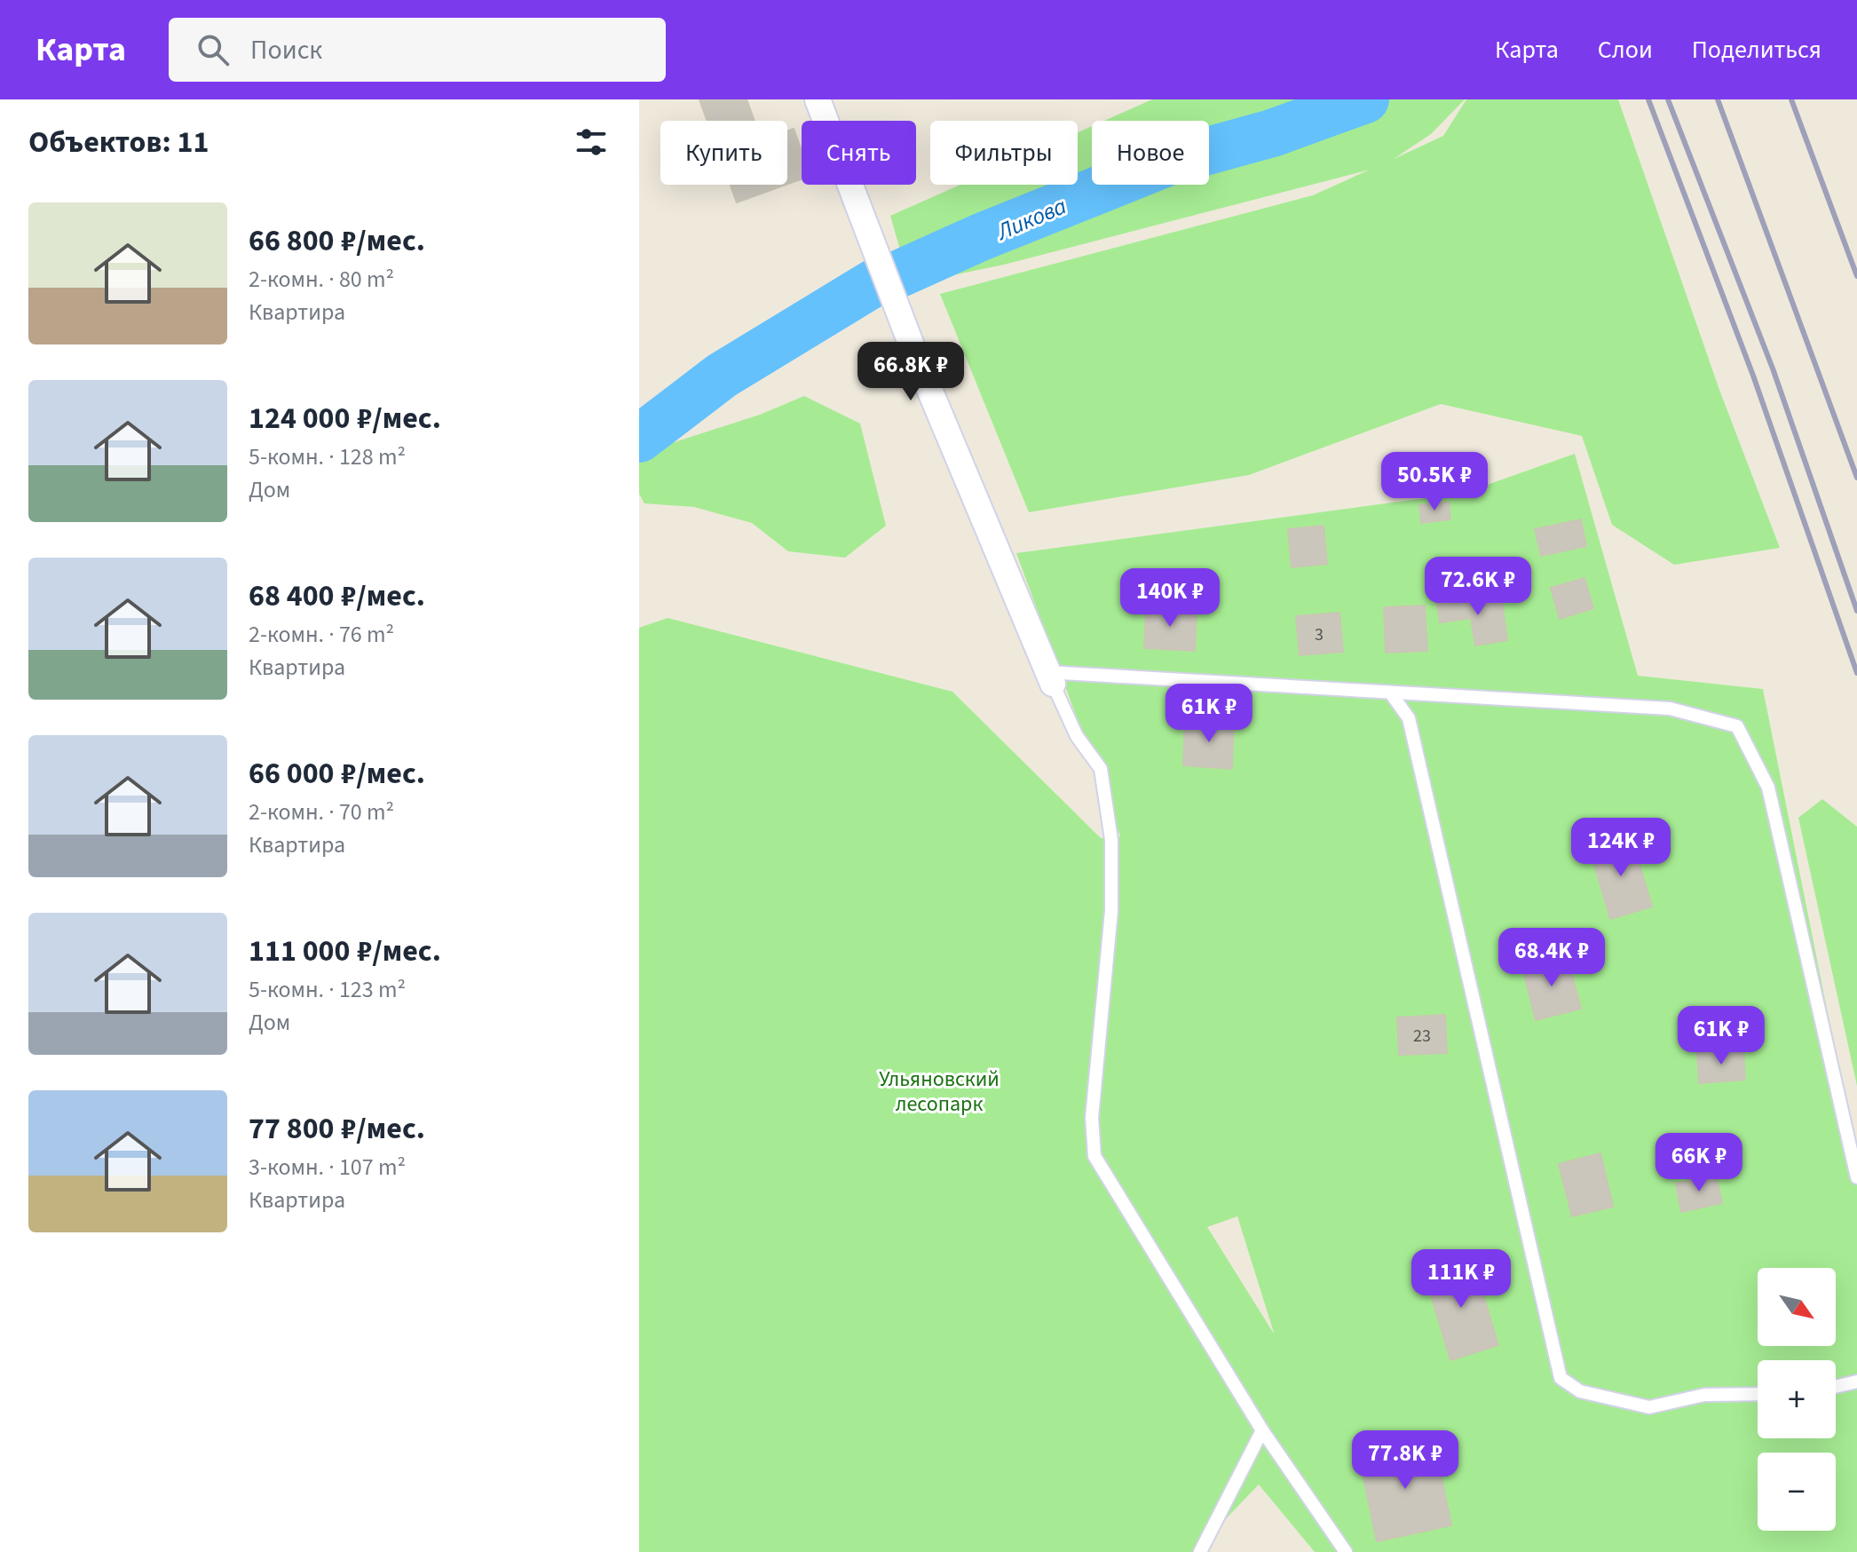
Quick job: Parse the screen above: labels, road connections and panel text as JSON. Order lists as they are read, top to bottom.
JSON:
{
  "water": ["Ликова"],
  "parks": ["Ульяновский лесопарк"],
  "house_numbers": ["3", "23"],
  "north": "bottom right",
  "page": {
    "header": "Карта",
    "search": "Поиск",
    "nav": ["Карта", "Слои", "Поделиться"],
    "heading": "Объектов: 11",
    "chip": [
      "Купить",
      "Снять",
      "Фильтры",
      "Новое"
    ],
    "list": [
      {
        "name": "66 800 ₽/мес.",
        "note": "2-комн. · 80 m² · Квартира"
      },
      {
        "name": "124 000 ₽/мес.",
        "note": "5-комн. · 128 m² · Дом"
      },
      {
        "name": "68 400 ₽/мес.",
        "note": "2-комн. · 76 m² · Квартира"
      },
      {
        "name": "66 000 ₽/мес.",
        "note": "2-комн. · 70 m² · Квартира"
      },
      {
        "name": "111 000 ₽/мес.",
        "note": "5-комн. · 123 m² · Дом"
      },
      {
        "name": "77 800 ₽/мес.",
        "note": "3-комн. · 107 m² · Квартира"
      }
    ],
    "price": [
      "66.8K ₽",
      "50.5K ₽",
      "72.6K ₽",
      "140K ₽",
      "61K ₽",
      "124K ₽",
      "68.4K ₽",
      "61K ₽",
      "66K ₽",
      "111K ₽",
      "77.8K ₽"
    ],
    "map_buttons": ["+", "−"]
  }
}
